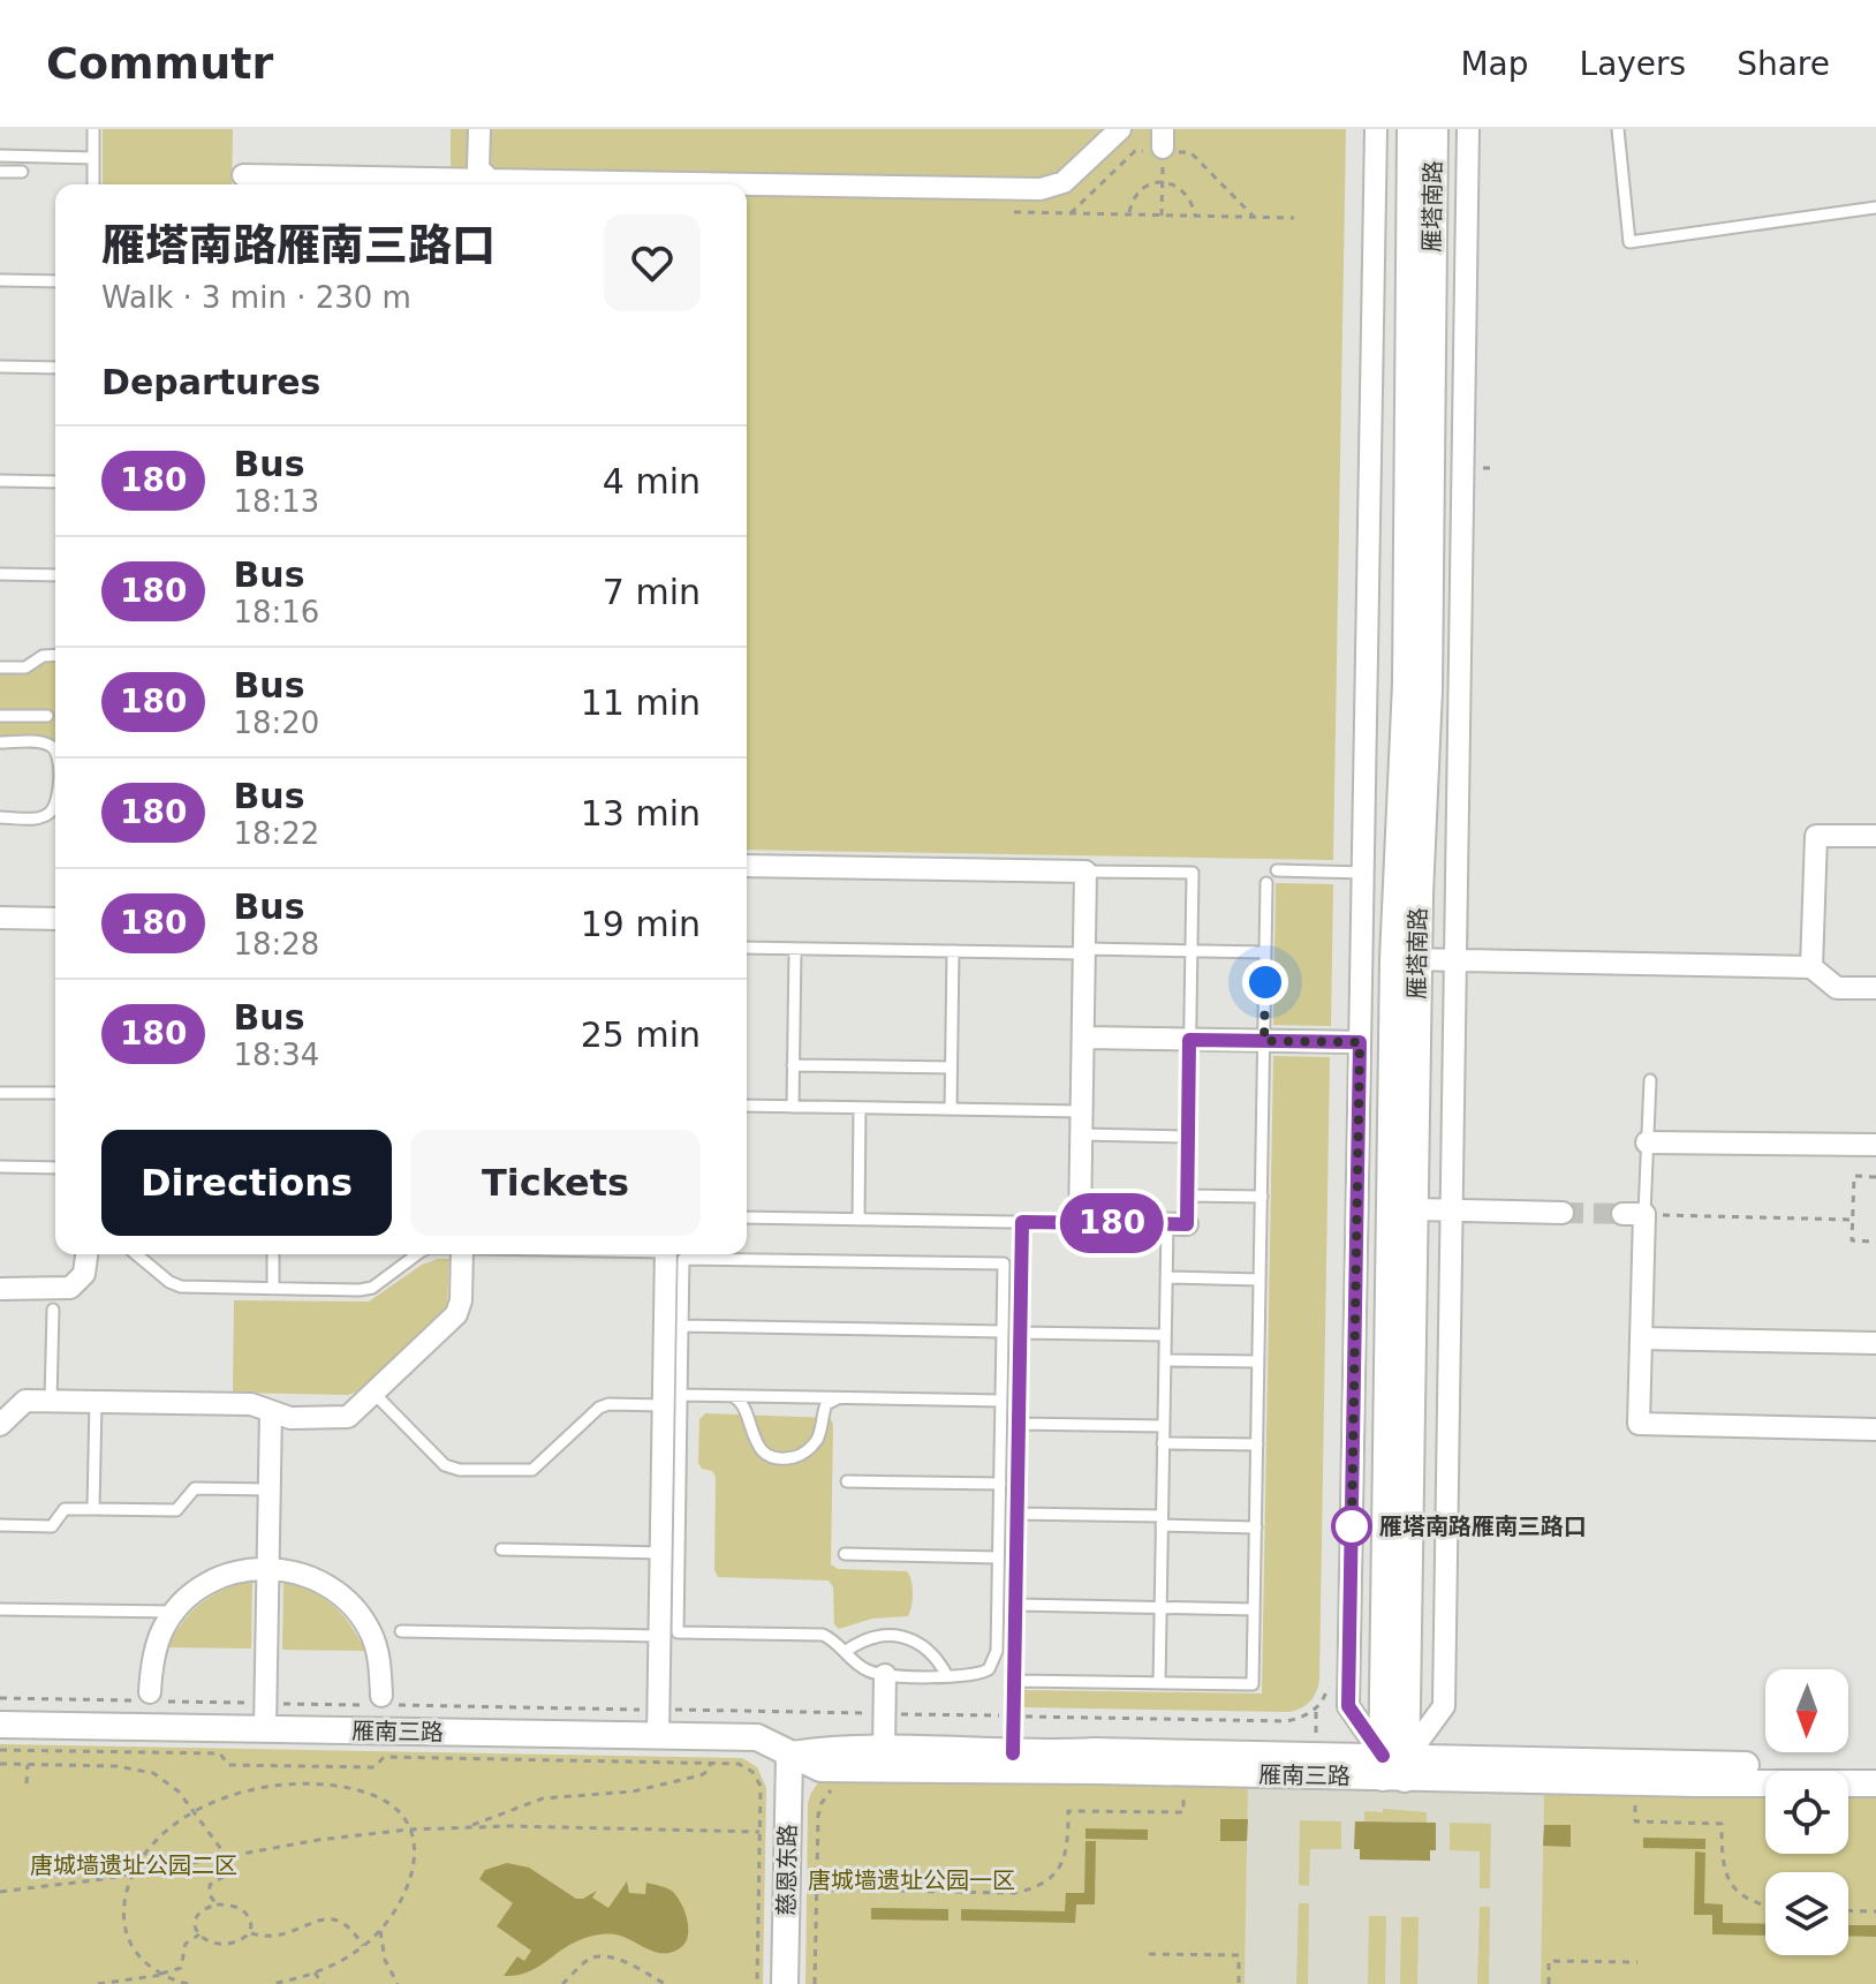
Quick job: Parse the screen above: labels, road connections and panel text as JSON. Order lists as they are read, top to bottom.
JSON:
{
  "streets": {
    "main road": ["雁塔南路"],
    "street": ["雁南三路", "慈恩东路"]
  },
  "crossings": [
    ["雁塔南路", "雁南三路"],
    ["雁南三路", "慈恩东路"]
  ],
  "parks": ["唐城墙遗址公园二区", "唐城墙遗址公园一区"],
  "places": ["雁塔南路雁南三路口"],
  "lines": ["bus line 180"],
  "north": "bottom",
  "page": {
    "header": "Commutr",
    "nav": ["Map", "Layers", "Share"],
    "on_map": "180",
    "heading": [
      ["雁塔南路雁南三路口", "Walk · 3 min · 230 m"],
      "Departures"
    ],
    "list": [
      {
        "mark": "180",
        "name": "Bus",
        "note": "18:13",
        "value": "4 min"
      },
      {
        "mark": "180",
        "name": "Bus",
        "note": "18:16",
        "value": "7 min"
      },
      {
        "mark": "180",
        "name": "Bus",
        "note": "18:20",
        "value": "11 min"
      },
      {
        "mark": "180",
        "name": "Bus",
        "note": "18:22",
        "value": "13 min"
      },
      {
        "mark": "180",
        "name": "Bus",
        "note": "18:28",
        "value": "19 min"
      },
      {
        "mark": "180",
        "name": "Bus",
        "note": "18:34",
        "value": "25 min"
      }
    ],
    "buttons": ["Directions", "Tickets"]
  }
}
